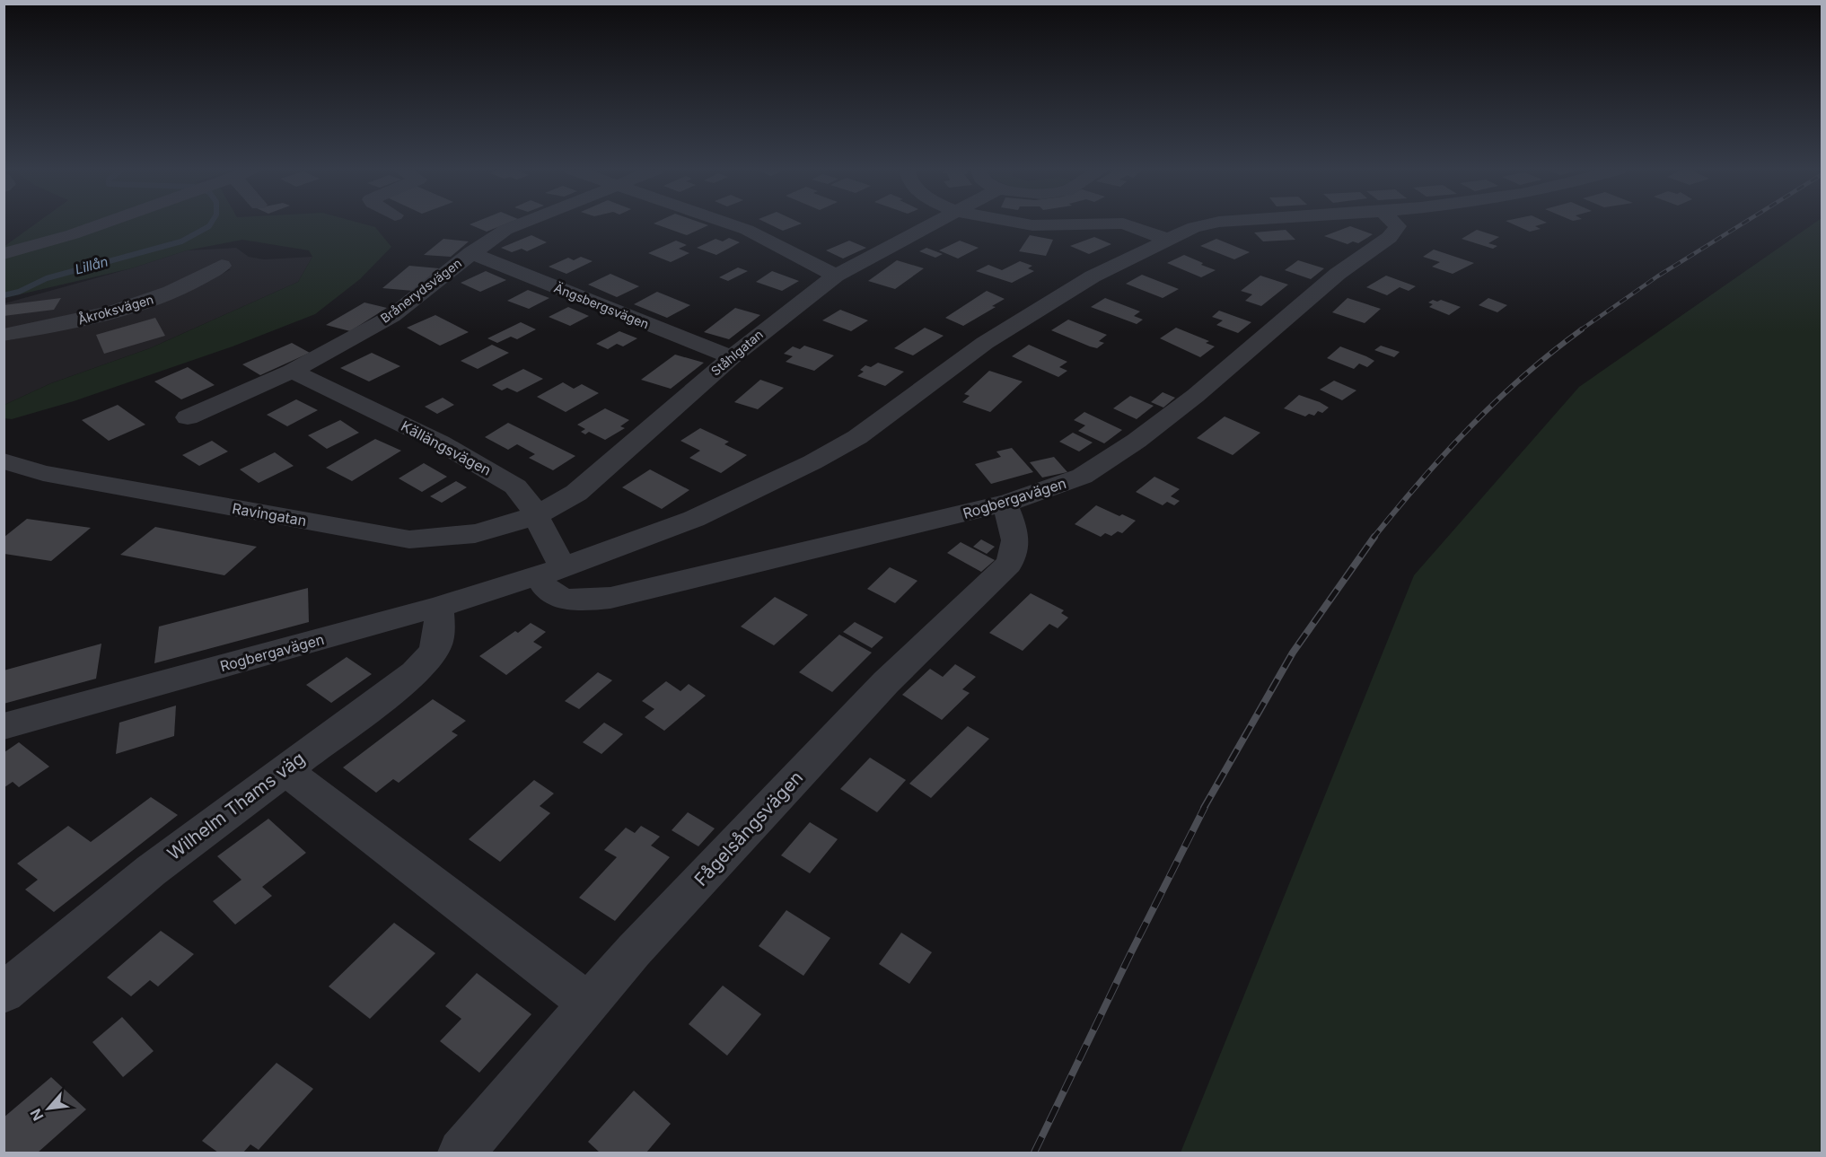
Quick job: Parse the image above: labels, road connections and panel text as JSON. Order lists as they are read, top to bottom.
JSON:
{
  "streets": {
    "street": [
      "Brånerydsvägen",
      "Ängsbergsvägen",
      "Åkroksvägen",
      "Ståhlgatan",
      "Källängsvägen",
      "Rogbergavägen",
      "Ravingatan",
      "Wilhelm Thams väg",
      "Fågelsångsvägen"
    ]
  },
  "crossings": [
    ["Brånerydsvägen", "Ängsbergsvägen"],
    ["Brånerydsvägen", "Källängsvägen"],
    ["Ängsbergsvägen", "Ståhlgatan"],
    ["Ståhlgatan", "Källängsvägen"],
    ["Ståhlgatan", "Ravingatan"],
    ["Källängsvägen", "Rogbergavägen"],
    ["Källängsvägen", "Ravingatan"],
    ["Rogbergavägen", "Wilhelm Thams väg"],
    ["Rogbergavägen", "Fågelsångsvägen"]
  ],
  "water": ["Lillån"],
  "north": "bottom left"
}
